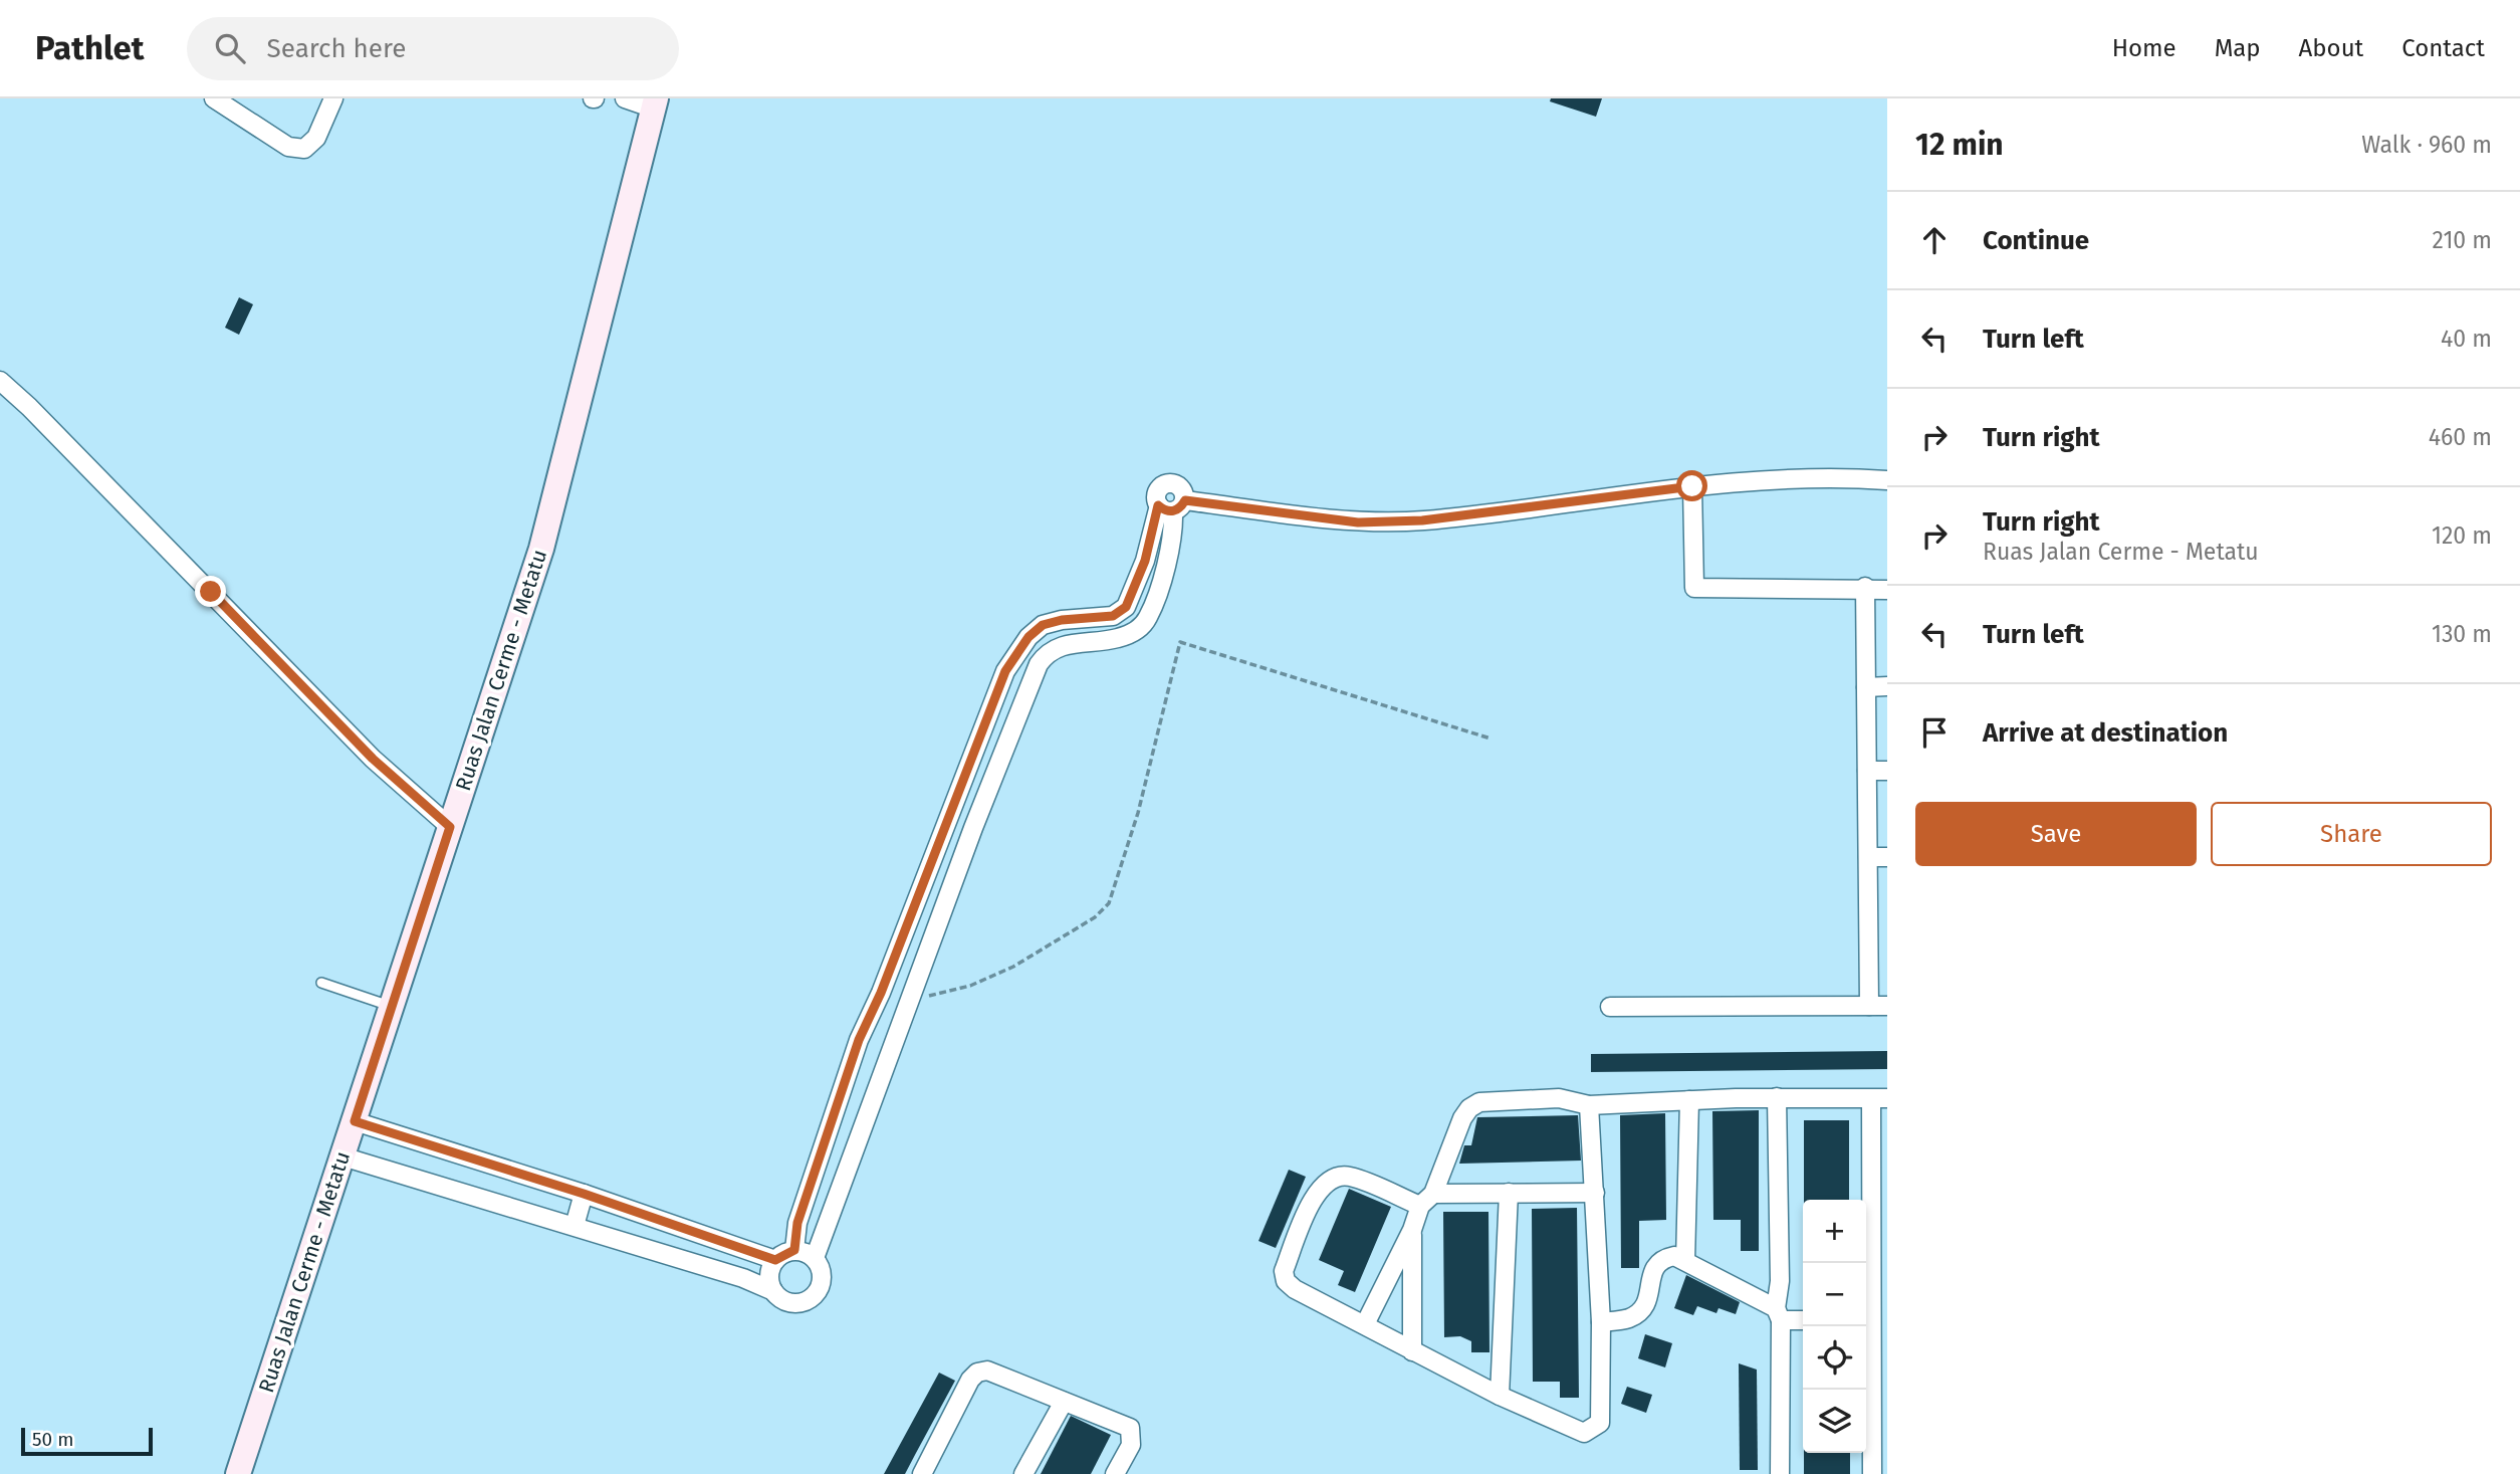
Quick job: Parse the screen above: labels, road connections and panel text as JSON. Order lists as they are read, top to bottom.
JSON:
{
  "streets": {
    "main road": ["Ruas Jalan Cerme - Metatu"]
  },
  "scale_bar": "50 m",
  "page": {
    "header": "Pathlet",
    "search": "Search here",
    "nav": [
      "Home",
      "Map",
      "About",
      "Contact"
    ],
    "heading": ["12 min", "Walk · 960 m"],
    "list": [
      ["Continue", "210 m"],
      ["Turn left", "40 m"],
      ["Turn right", "460 m"],
      ["Turn right", "Ruas Jalan Cerme - Metatu", "120 m"],
      ["Turn left", "130 m"],
      "Arrive at destination"
    ],
    "buttons": ["Save", "Share"],
    "map_buttons": ["+", "−"],
    "scale": "50 m"
  }
}
